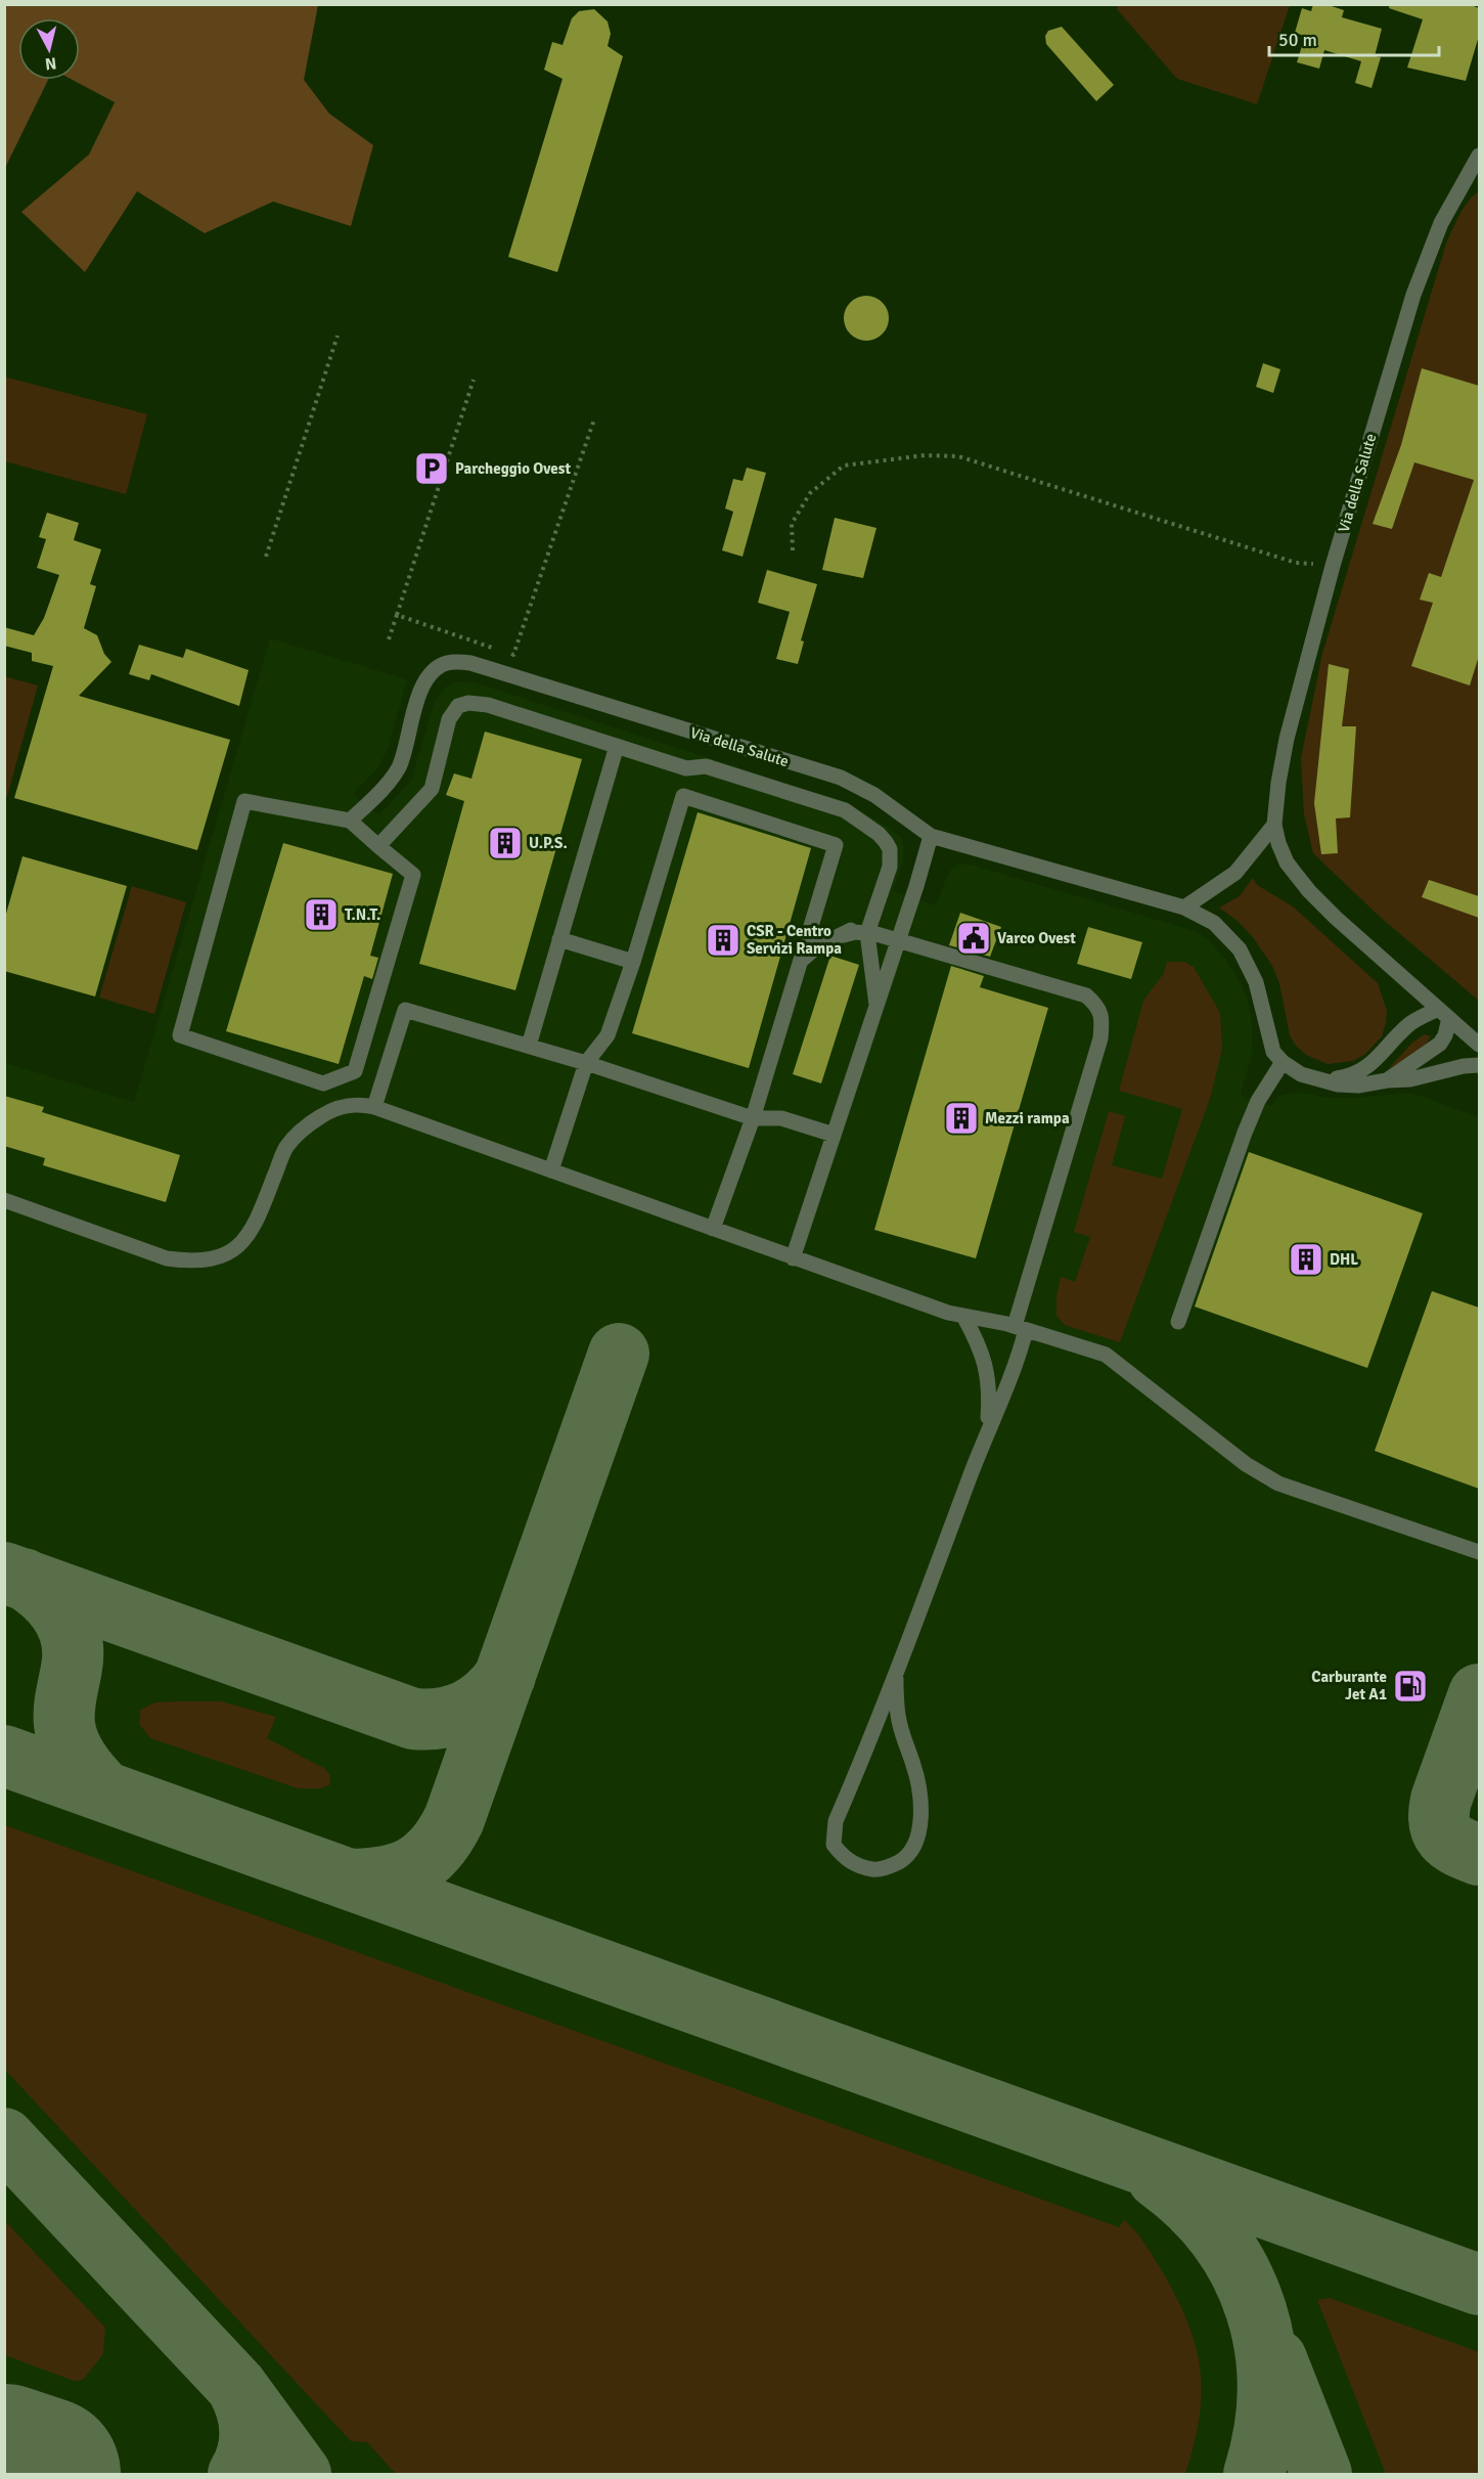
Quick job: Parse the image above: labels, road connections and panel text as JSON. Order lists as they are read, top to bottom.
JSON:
{
  "streets": {
    "street": ["Via della Salute"]
  },
  "places": {
    "parking": ["Parcheggio Ovest"],
    "building": [
      "U.P.S.",
      "T.N.T.",
      "CSR - Centro Servizi Rampa",
      "Mezzi rampa",
      "DHL"
    ],
    "public building": ["Varco Ovest"],
    "fuel station": ["Carburante Jet A1"]
  },
  "scale_bar": "50 m",
  "north": "bottom"
}
